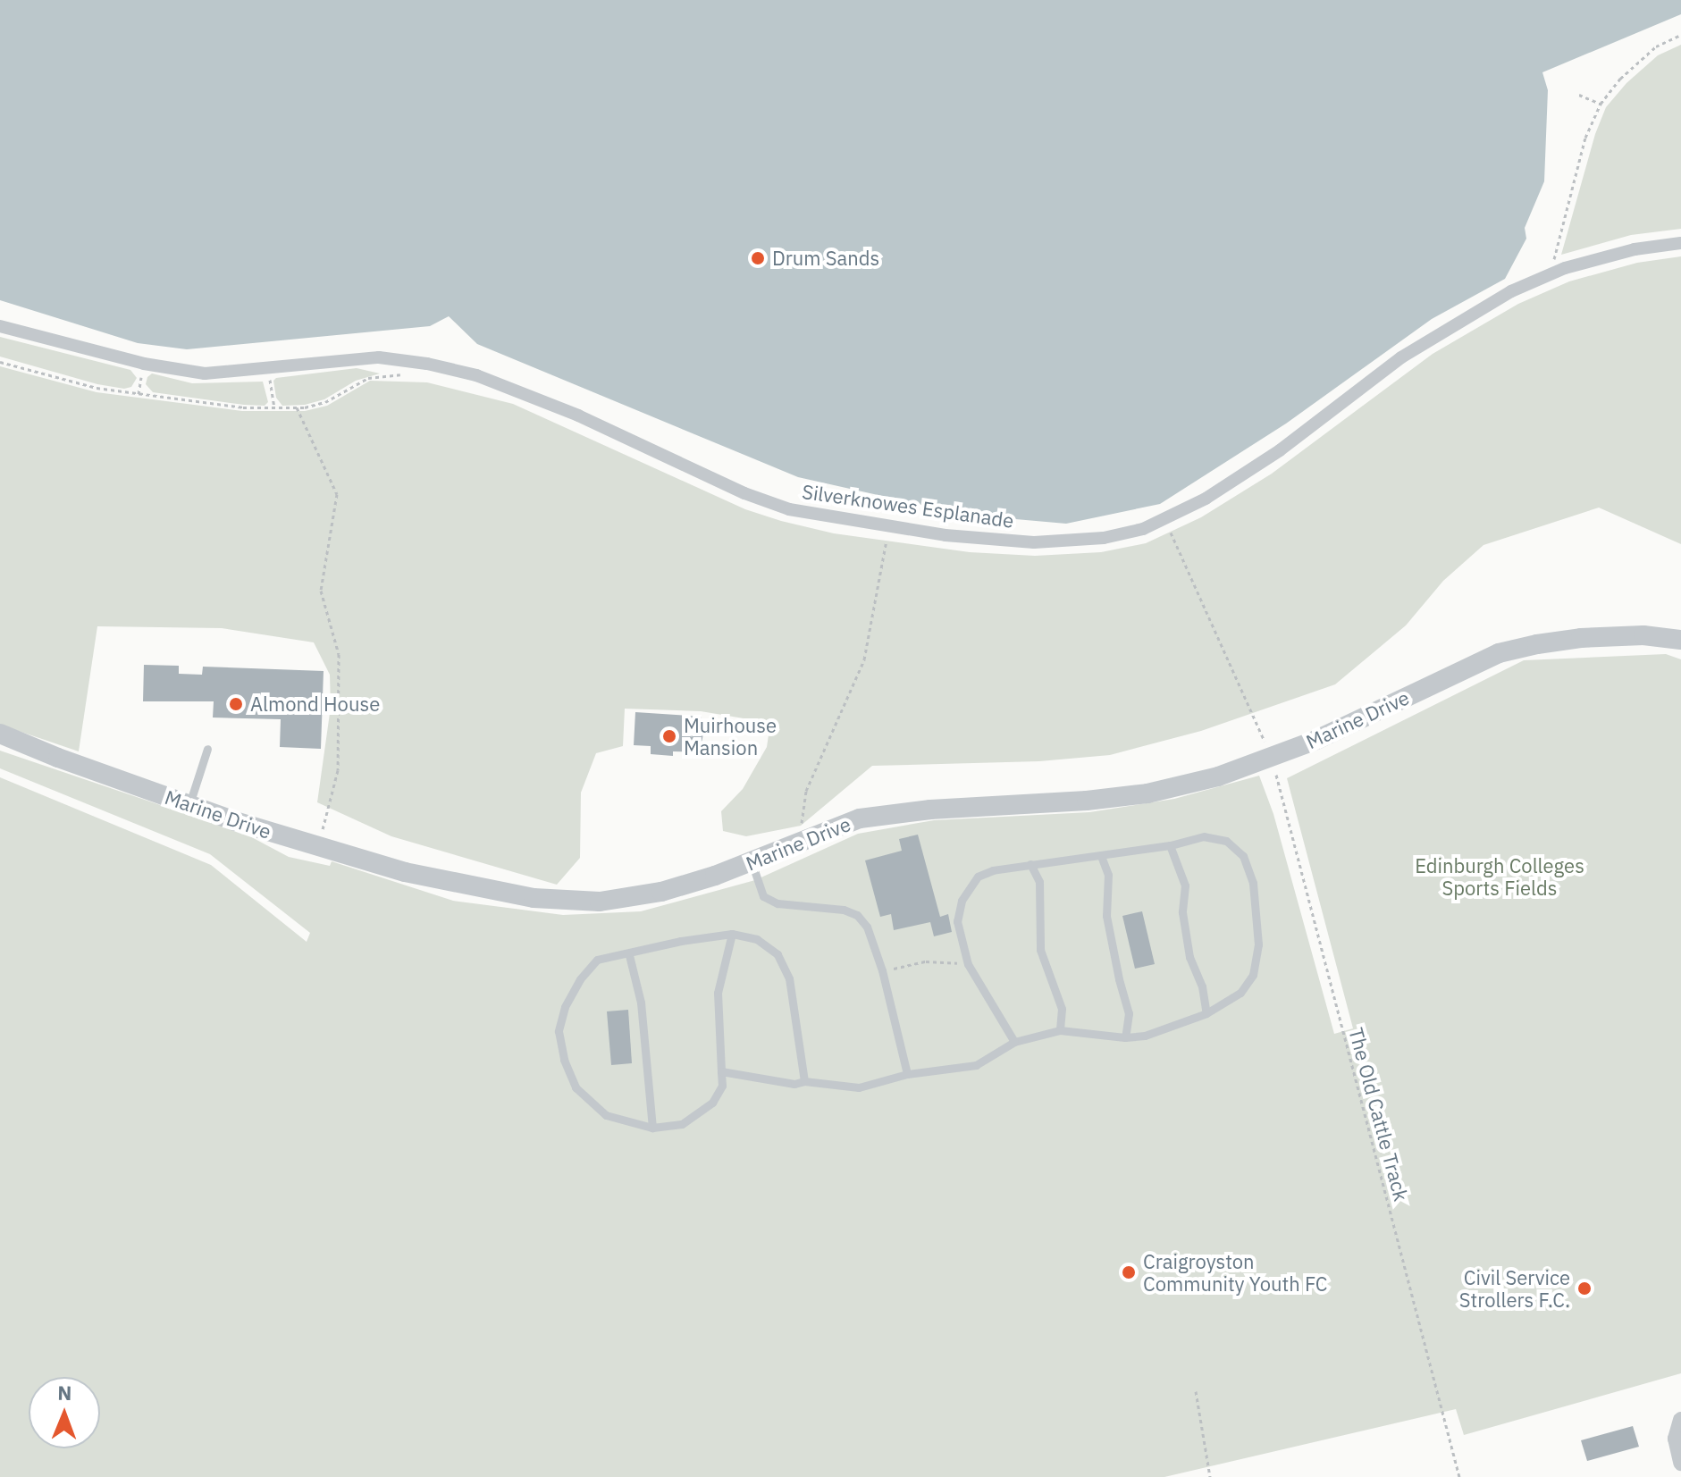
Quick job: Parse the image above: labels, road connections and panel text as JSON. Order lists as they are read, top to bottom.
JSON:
{
  "streets": {
    "street": ["Silverknowes Esplanade", "Marine Drive"],
    "path": ["The Old Cattle Track"]
  },
  "crossings": [
    ["Silverknowes Esplanade", "The Old Cattle Track"],
    ["Marine Drive", "The Old Cattle Track"]
  ],
  "parks": ["Edinburgh Colleges Sports Fields"],
  "places": [
    "Drum Sands",
    "Almond House",
    "Muirhouse Mansion",
    "Craigroyston Community Youth FC",
    "Civil Service Strollers F.C."
  ],
  "north": "top"
}
